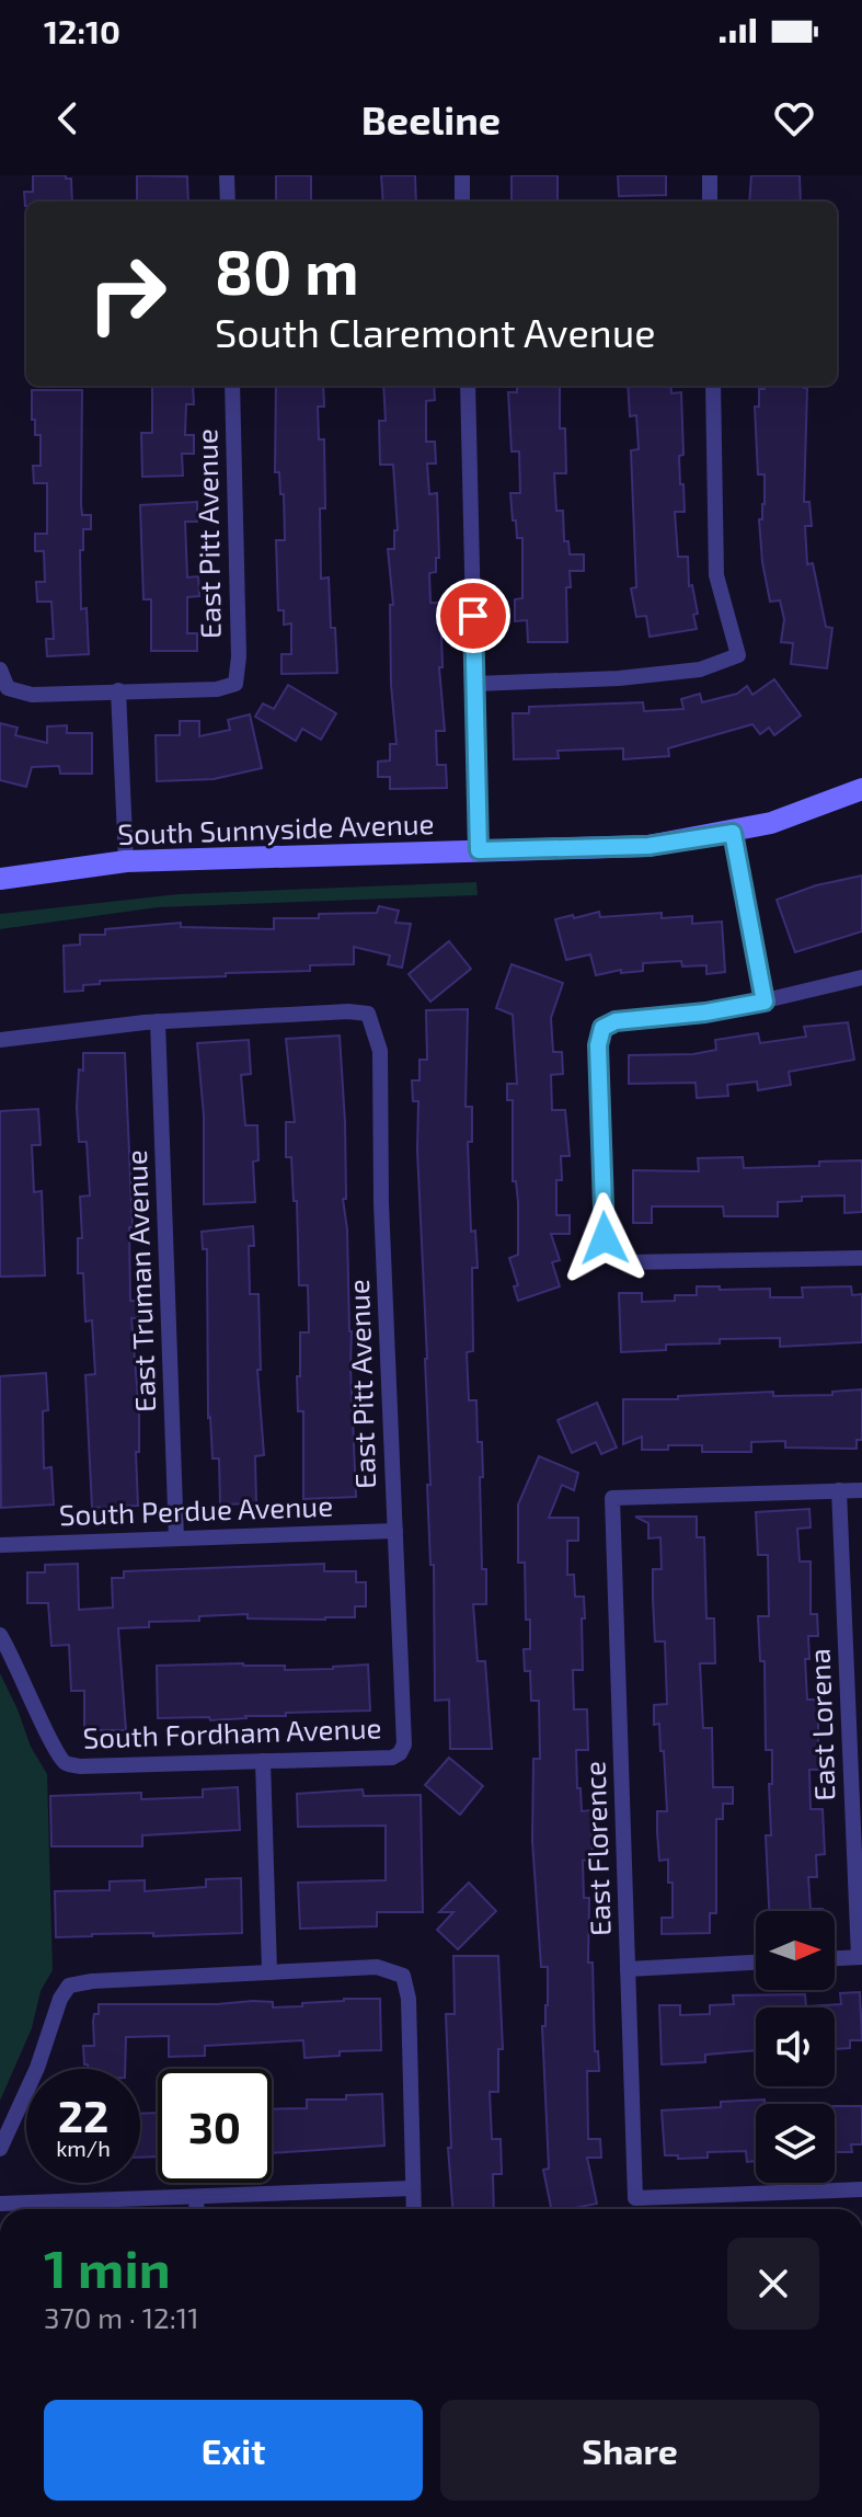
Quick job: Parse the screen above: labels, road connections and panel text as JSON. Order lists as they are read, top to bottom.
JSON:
{
  "streets": {
    "street": [
      "East Pitt Avenue",
      "South Sunnyside Avenue",
      "East Truman Avenue",
      "South Perdue Avenue",
      "East Lorena",
      "South Fordham Avenue",
      "East Florence"
    ]
  },
  "crossings": [
    ["East Pitt Avenue", "East Truman Avenue"],
    ["East Pitt Avenue", "South Perdue Avenue"],
    ["East Pitt Avenue", "South Fordham Avenue"],
    ["East Truman Avenue", "South Perdue Avenue"],
    ["East Lorena", "East Florence"]
  ],
  "north": "right",
  "page": {
    "status": "12:10",
    "header": "Beeline",
    "turn": ["80 m", "South Claremont Avenue"],
    "speed": "22 km/h",
    "limit": "30",
    "heading": ["1 min", "370 m · 12:11"],
    "buttons": ["Exit", "Share"]
  }
}
